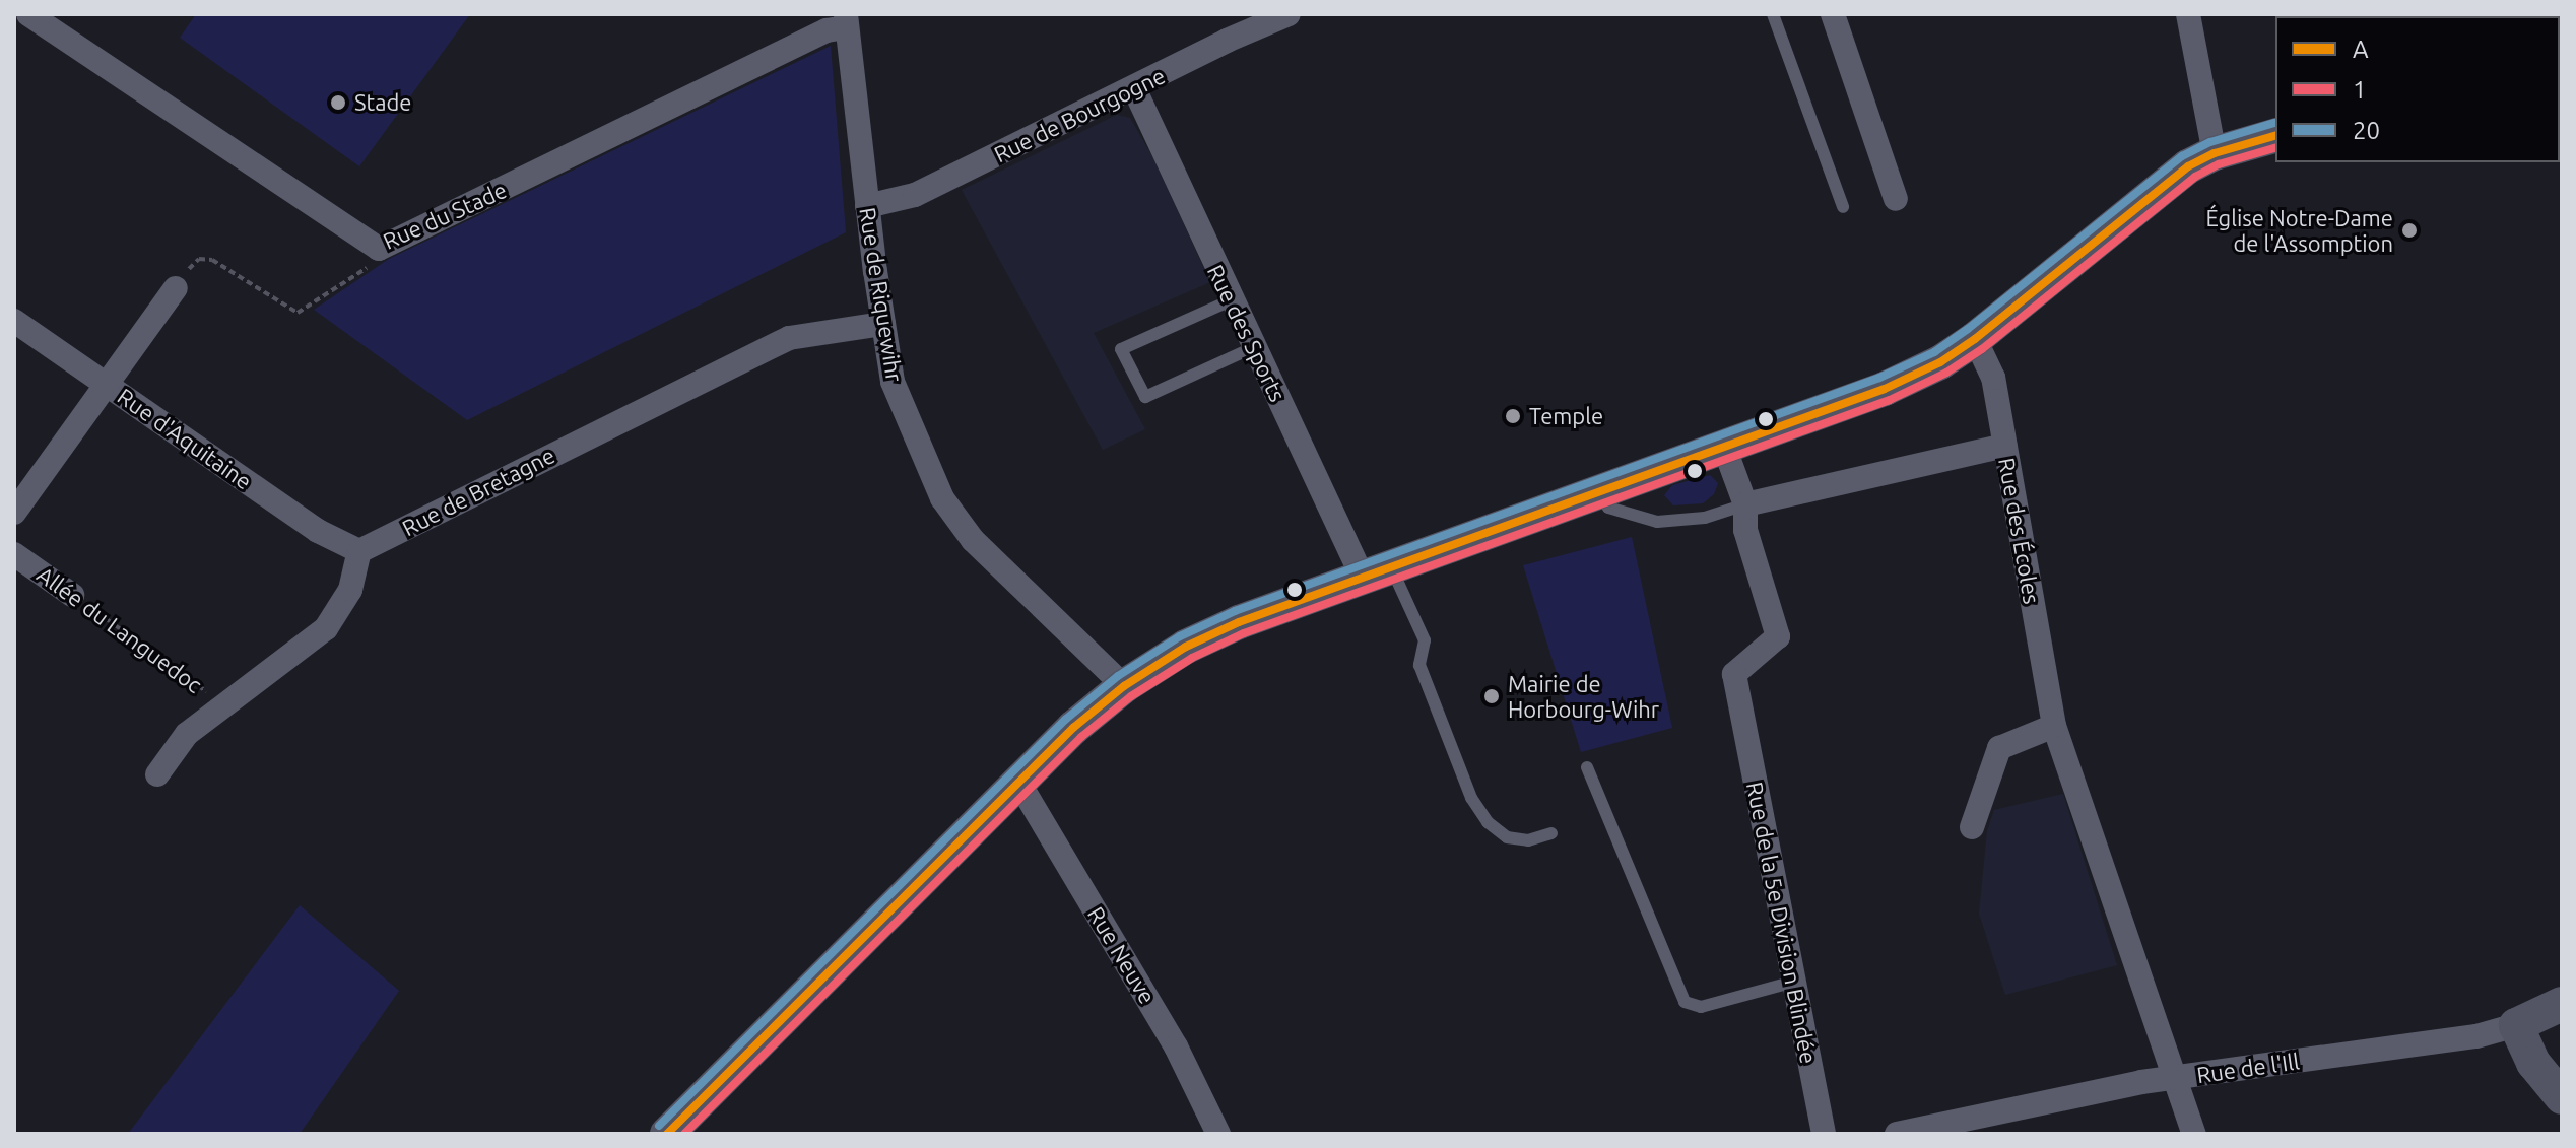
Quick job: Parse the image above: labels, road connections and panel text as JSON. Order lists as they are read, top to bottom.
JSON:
{
  "streets": {
    "street": [
      "Rue de Bourgogne",
      "Rue du Stade",
      "Rue de Riquewihr",
      "Rue des Sports",
      "Rue d'Aquitaine",
      "Rue de Bretagne",
      "Rue des Écoles",
      "Allée du Languedoc",
      "Rue de la 5e Division Blindée",
      "Rue Neuve",
      "Rue de l'Ill"
    ]
  },
  "crossings": [
    ["Rue de Bourgogne", "Rue de Riquewihr"],
    ["Rue de Bourgogne", "Rue des Sports"],
    ["Rue du Stade", "Rue de Riquewihr"],
    ["Rue de Riquewihr", "Rue de Bretagne"],
    ["Rue d'Aquitaine", "Rue de Bretagne"],
    ["Rue des Écoles", "Rue de l'Ill"]
  ],
  "places": [
    "Stade",
    "Église Notre-Dame de l'Assomption",
    "Temple",
    "Mairie de Horbourg-Wihr"
  ],
  "lines": ["transit line 20", "transit line A", "transit line 1"],
  "legend": ["A", "1", "20"]
}
